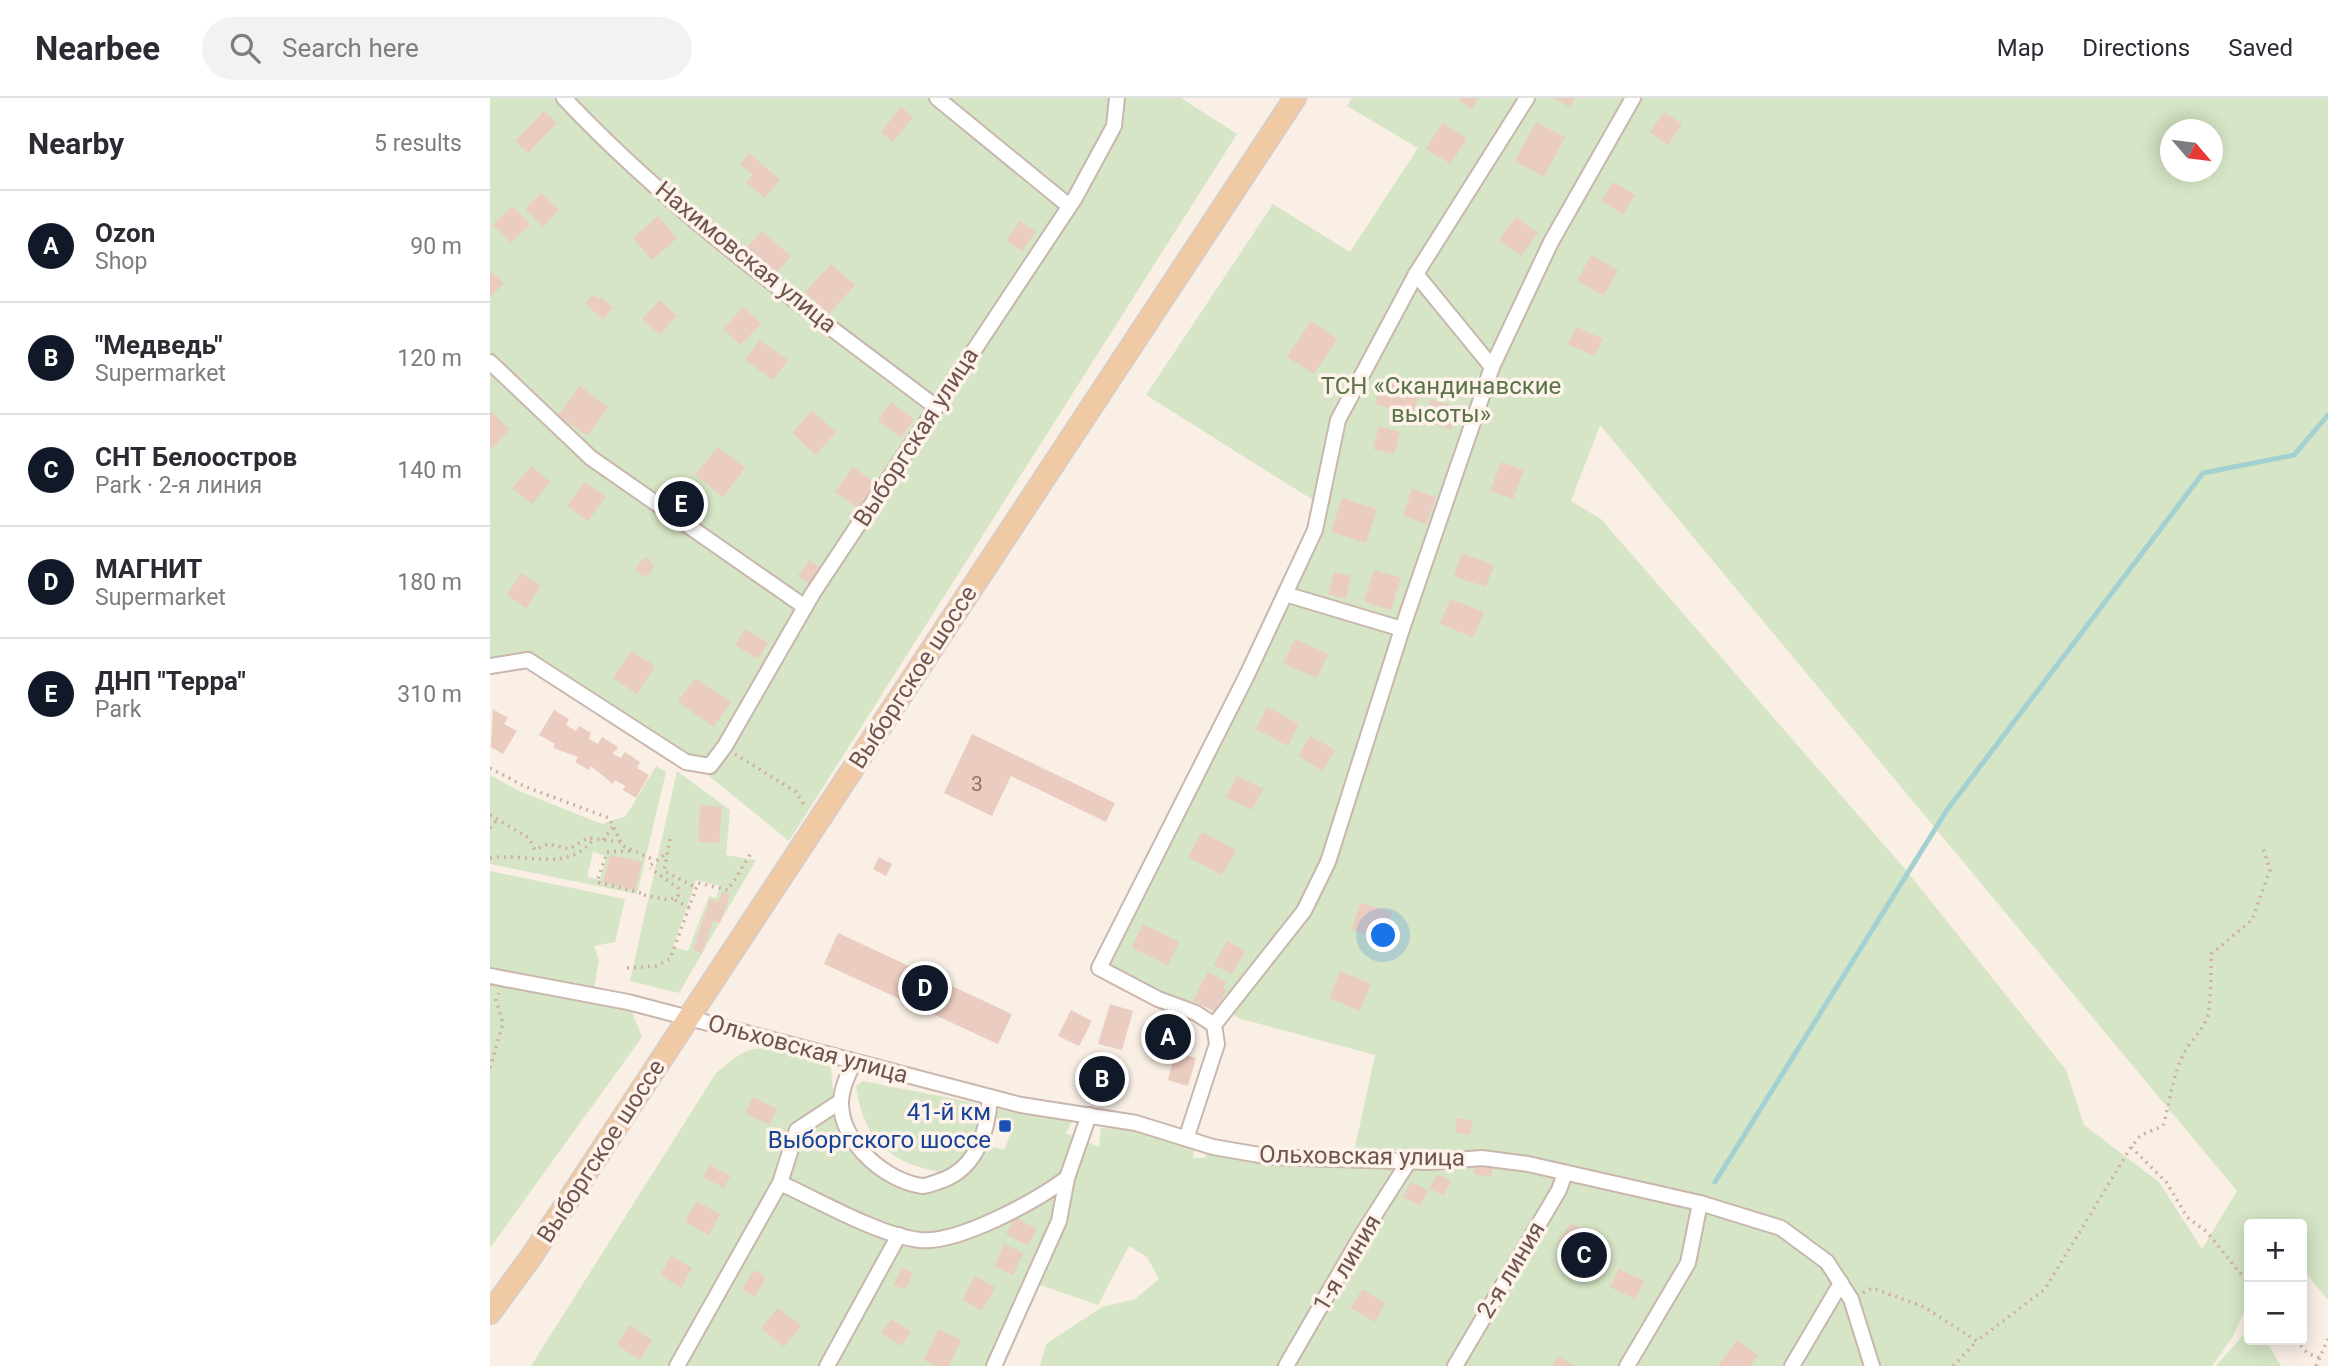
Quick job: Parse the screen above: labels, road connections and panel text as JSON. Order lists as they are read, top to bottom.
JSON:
{
  "streets": {
    "main road": ["Выборгское шоссе"],
    "street": [
      "Нахимовская улица",
      "Выборгская улица",
      "Ольховская улица",
      "1-я линия",
      "2-я линия"
    ]
  },
  "crossings": [
    ["Нахимовская улица", "Выборгская улица"],
    ["Выборгское шоссе", "Ольховская улица"],
    ["Ольховская улица", "1-я линия"],
    ["Ольховская улица", "2-я линия"]
  ],
  "parks": ["ТСН «Скандинавские высоты»"],
  "places": {
    "transit": ["41-й км Выборгского шоссе"]
  },
  "house_numbers": ["3"],
  "north": "bottom right",
  "page": {
    "header": "Nearbee",
    "search": "Search here",
    "nav": ["Map", "Directions", "Saved"],
    "heading": ["Nearby", "5 results"],
    "list": [
      {
        "mark": "A",
        "name": "Ozon",
        "note": "Shop",
        "value": "90 m"
      },
      {
        "mark": "B",
        "name": "\"Медведь\"",
        "note": "Supermarket",
        "value": "120 m"
      },
      {
        "mark": "C",
        "name": "СНТ Белоостров",
        "note": "Park · 2-я линия",
        "value": "140 m"
      },
      {
        "mark": "D",
        "name": "МАГНИТ",
        "note": "Supermarket",
        "value": "180 m"
      },
      {
        "mark": "E",
        "name": "ДНП \"Терра\"",
        "note": "Park",
        "value": "310 m"
      }
    ],
    "pins": [
      "E",
      "D",
      "A",
      "B",
      "C"
    ],
    "map_buttons": ["+", "−"]
  }
}
